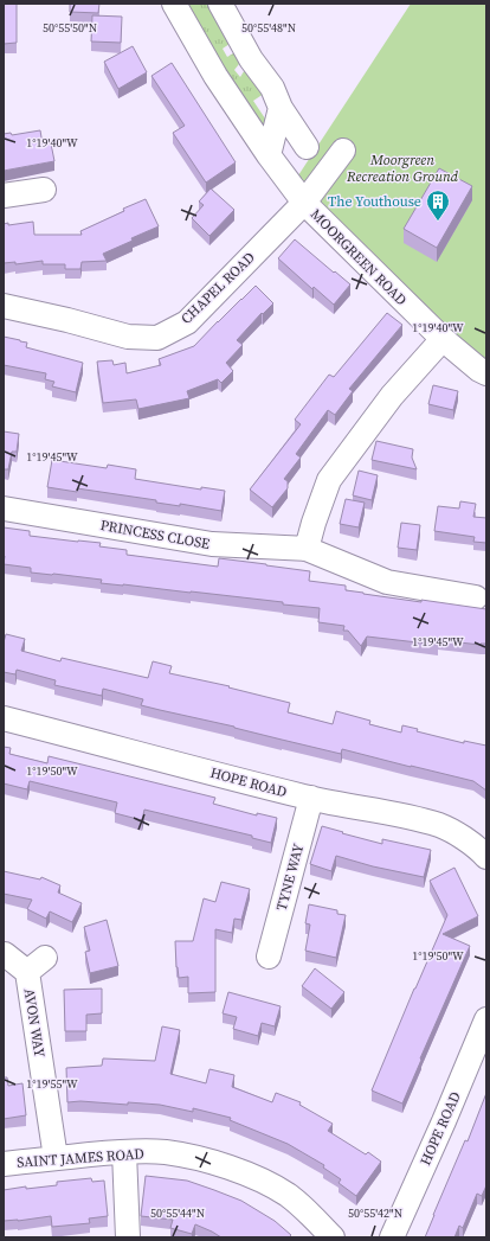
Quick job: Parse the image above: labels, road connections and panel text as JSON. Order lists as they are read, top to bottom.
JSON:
{
  "streets": {
    "street": [
      "MOORGREEN ROAD",
      "CHAPEL ROAD",
      "PRINCESS CLOSE",
      "HOPE ROAD",
      "TYNE WAY",
      "AVON WAY",
      "SAINT JAMES ROAD"
    ]
  },
  "crossings": [
    ["MOORGREEN ROAD", "CHAPEL ROAD"],
    ["HOPE ROAD", "TYNE WAY"],
    ["AVON WAY", "SAINT JAMES ROAD"]
  ],
  "parks": ["Moorgreen Recreation Ground"],
  "places": {
    "building": ["The Youthouse"]
  },
  "coordinates": [
    "50°55'50\"N",
    "50°55'48\"N",
    "1°19'40\"W",
    "1°19'45\"W",
    "1°19'50\"W",
    "1°19'55\"W",
    "50°55'44\"N",
    "50°55'42\"N"
  ]
}
